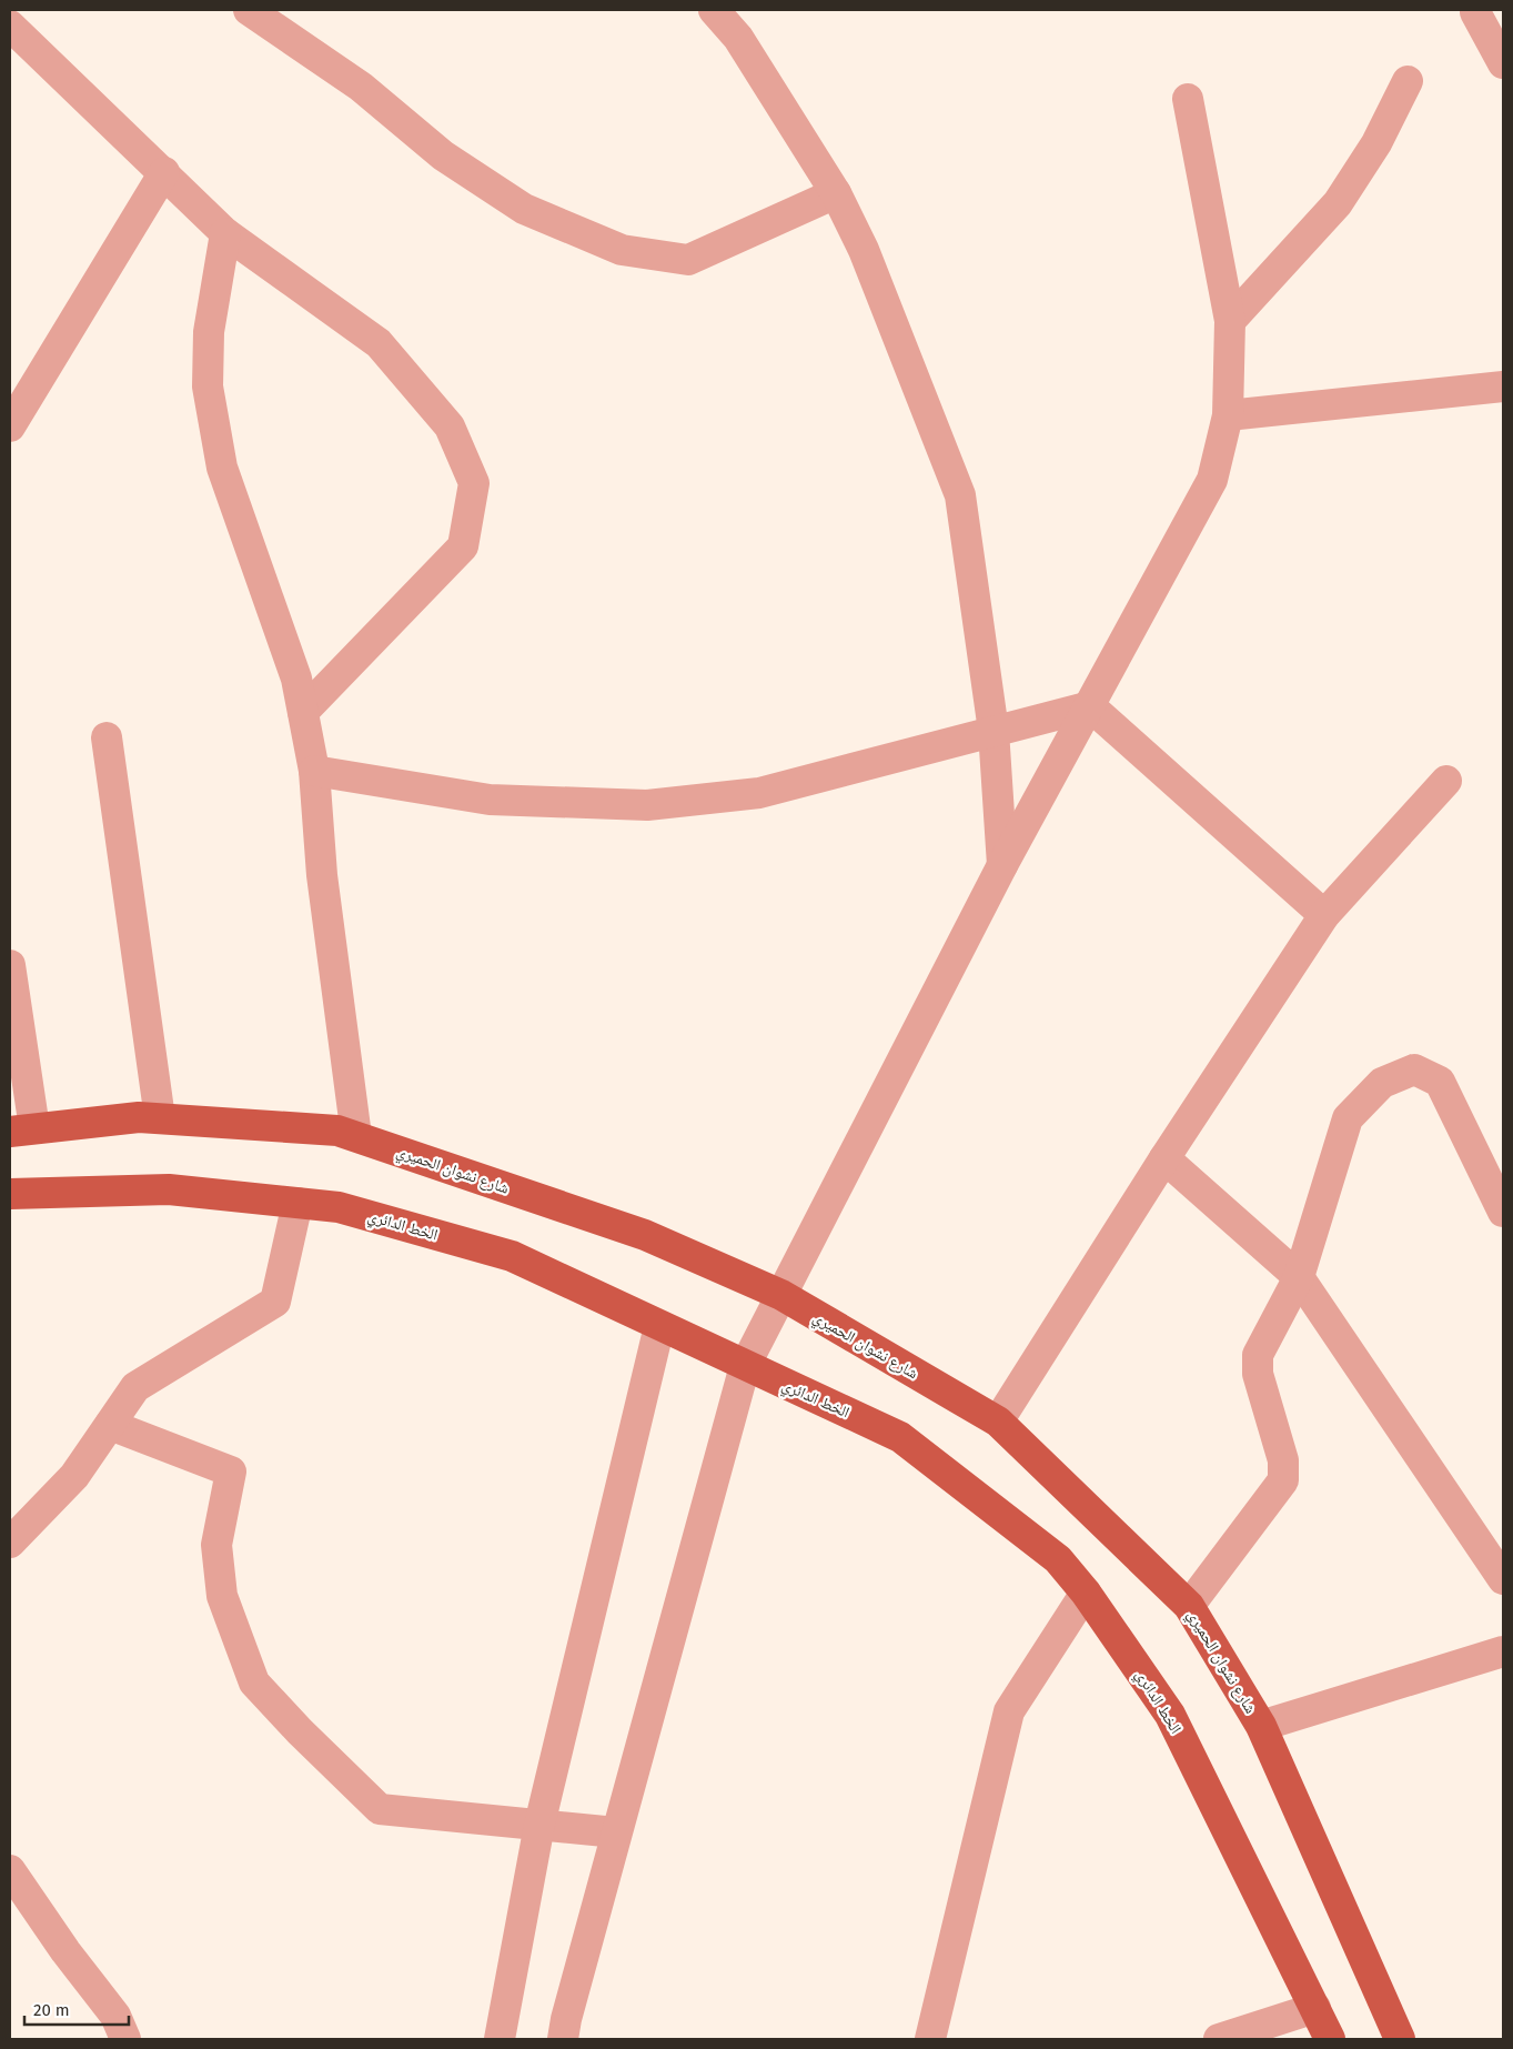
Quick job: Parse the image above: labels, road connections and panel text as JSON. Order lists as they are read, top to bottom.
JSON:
{
  "streets": {
    "main road": ["شارع نشوان الحميري", "الخط الدائري"]
  },
  "scale_bar": "20 m"
}
